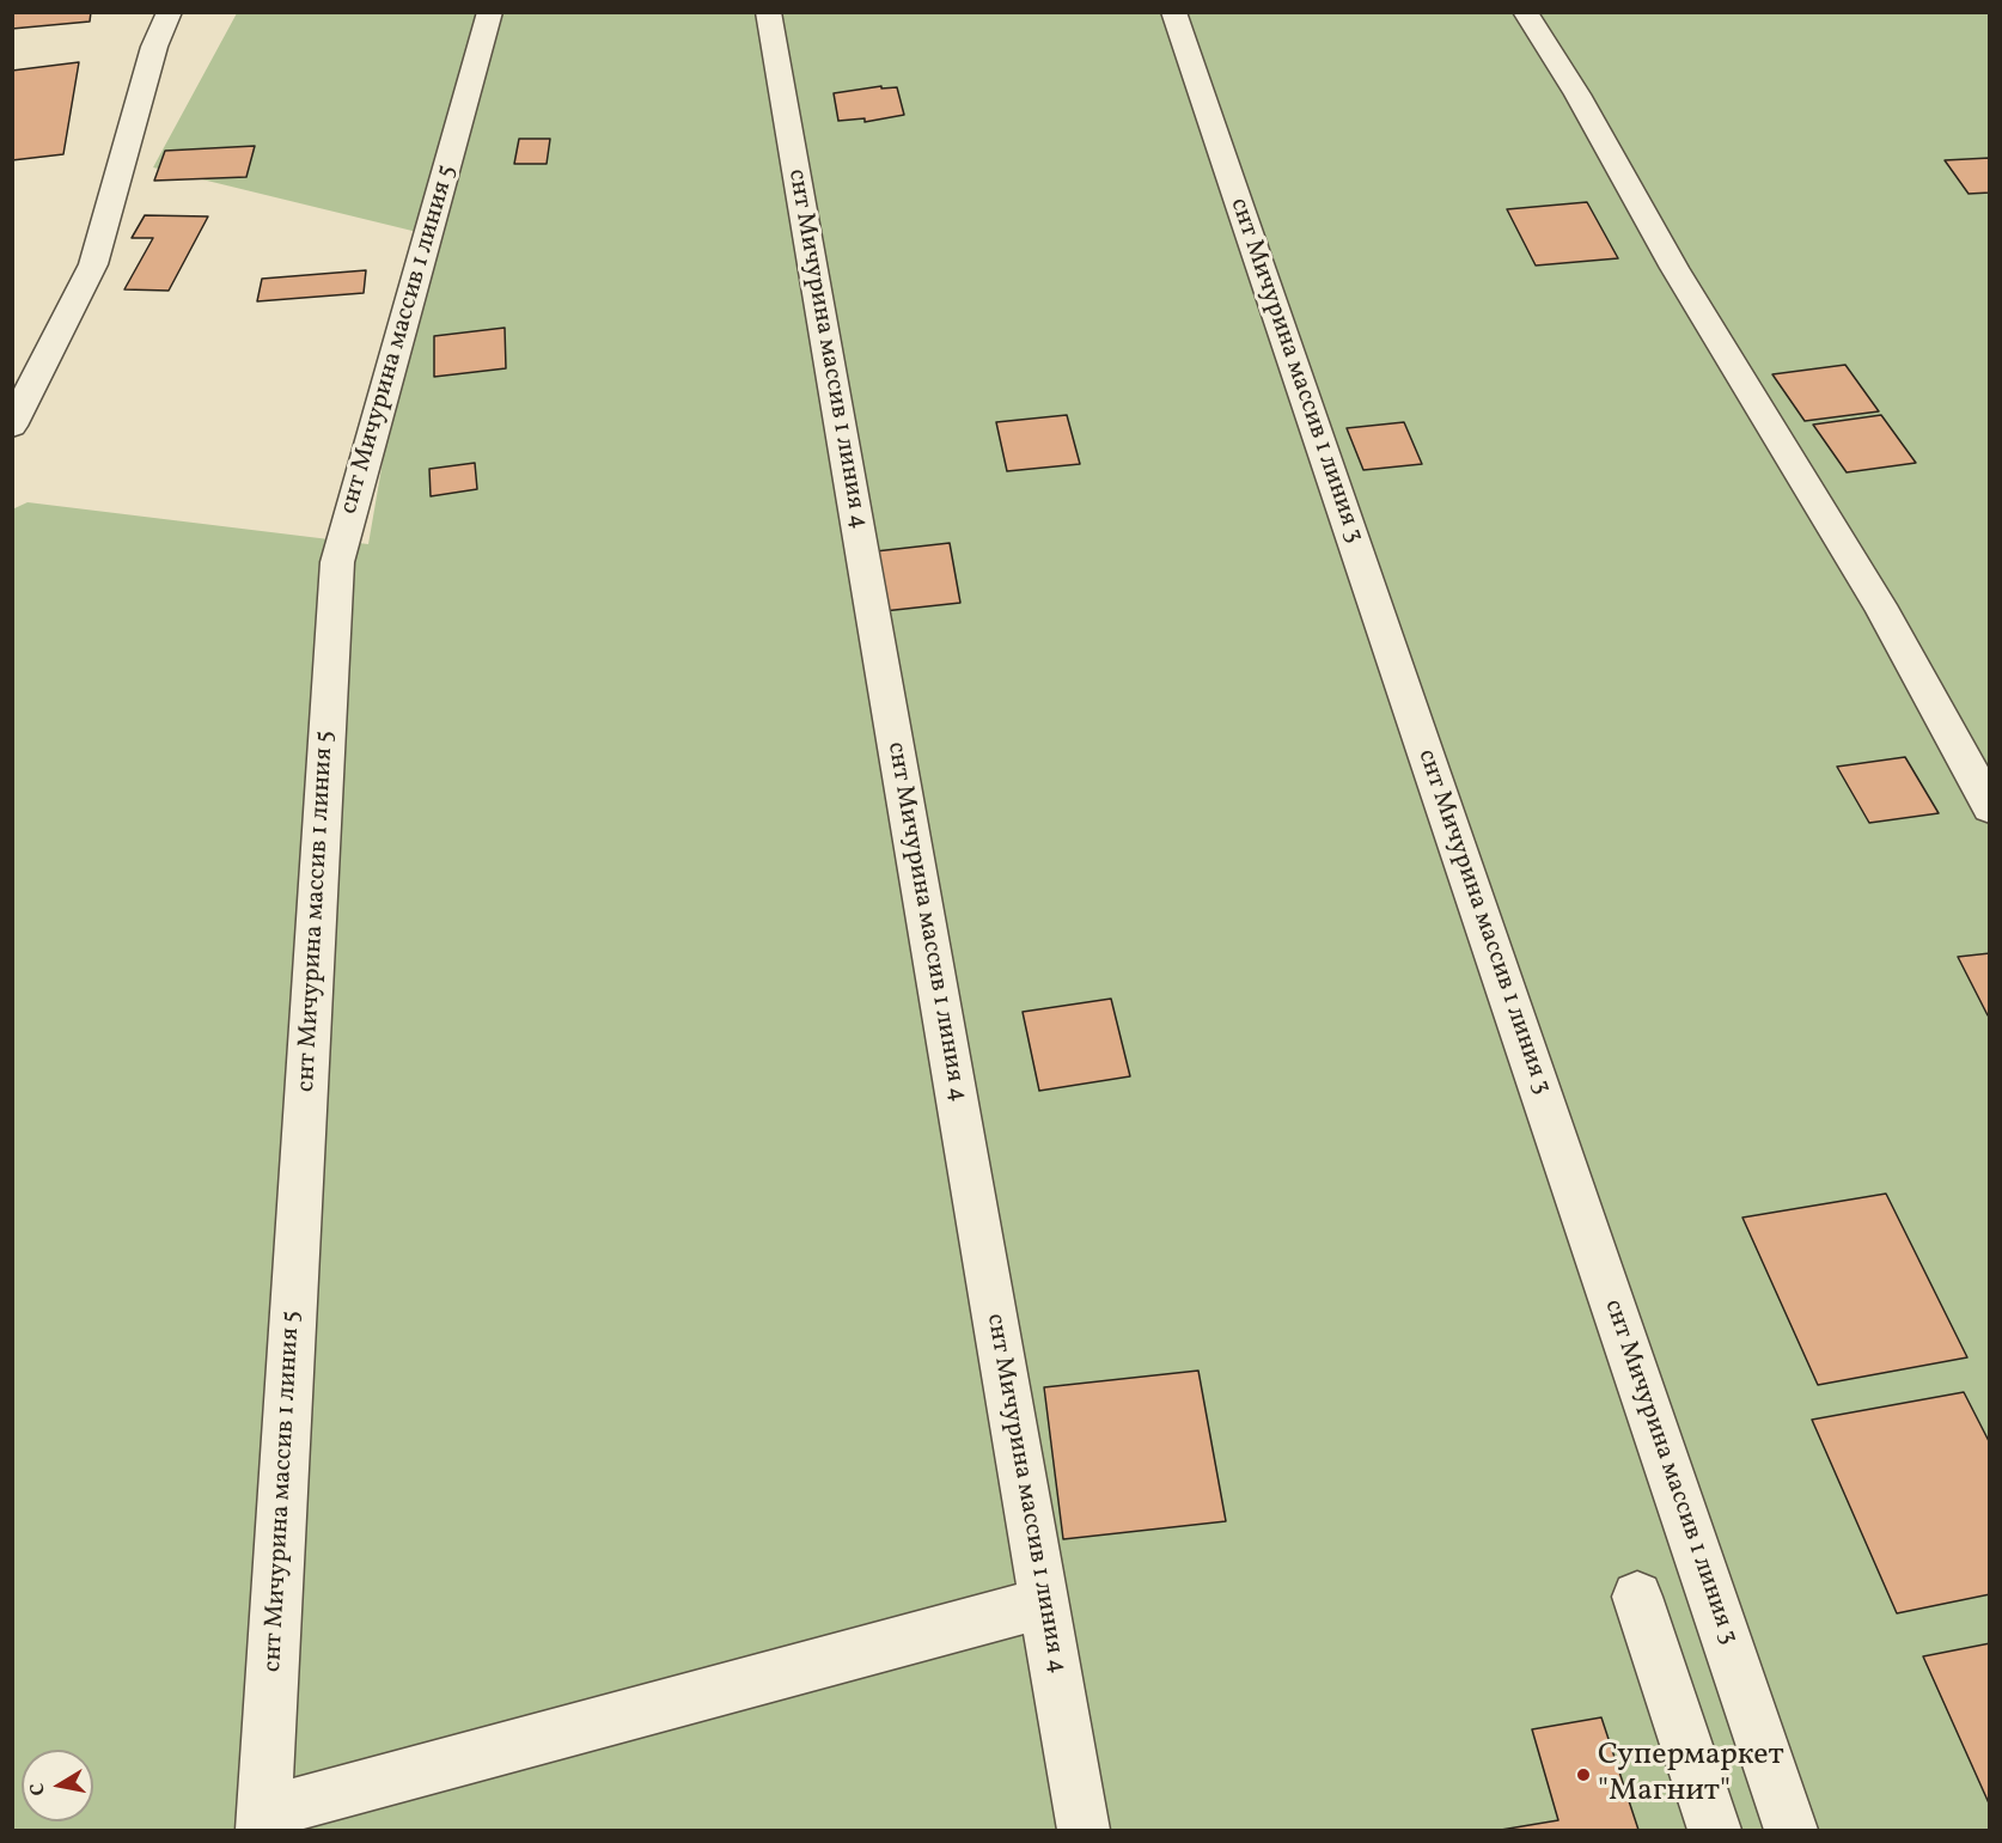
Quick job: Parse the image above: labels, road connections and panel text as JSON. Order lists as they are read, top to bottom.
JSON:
{
  "streets": {
    "street": ["снт Мичурина массив 1 линия 5", "снт Мичурина массив 1 линия 4", "снт Мичурина массив 1 линия 3"]
  },
  "places": ["Супермаркет \"Магнит\""],
  "north": "left"
}
